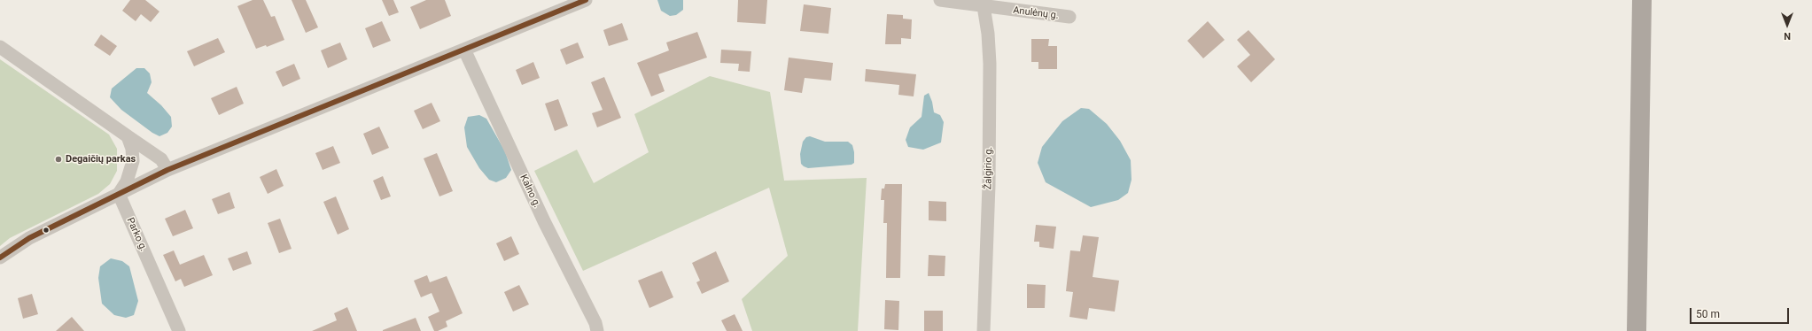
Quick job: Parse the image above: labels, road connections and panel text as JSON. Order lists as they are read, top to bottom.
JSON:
{
  "streets": {
    "street": [
      "Anulėnų g.",
      "Žalgirio g.",
      "Kalno g.",
      "Parko g."
    ]
  },
  "crossings": [
    ["Anulėnų g.", "Žalgirio g."]
  ],
  "places": ["Degaičių parkas"],
  "scale_bar": "50 m",
  "north": "bottom"
}
